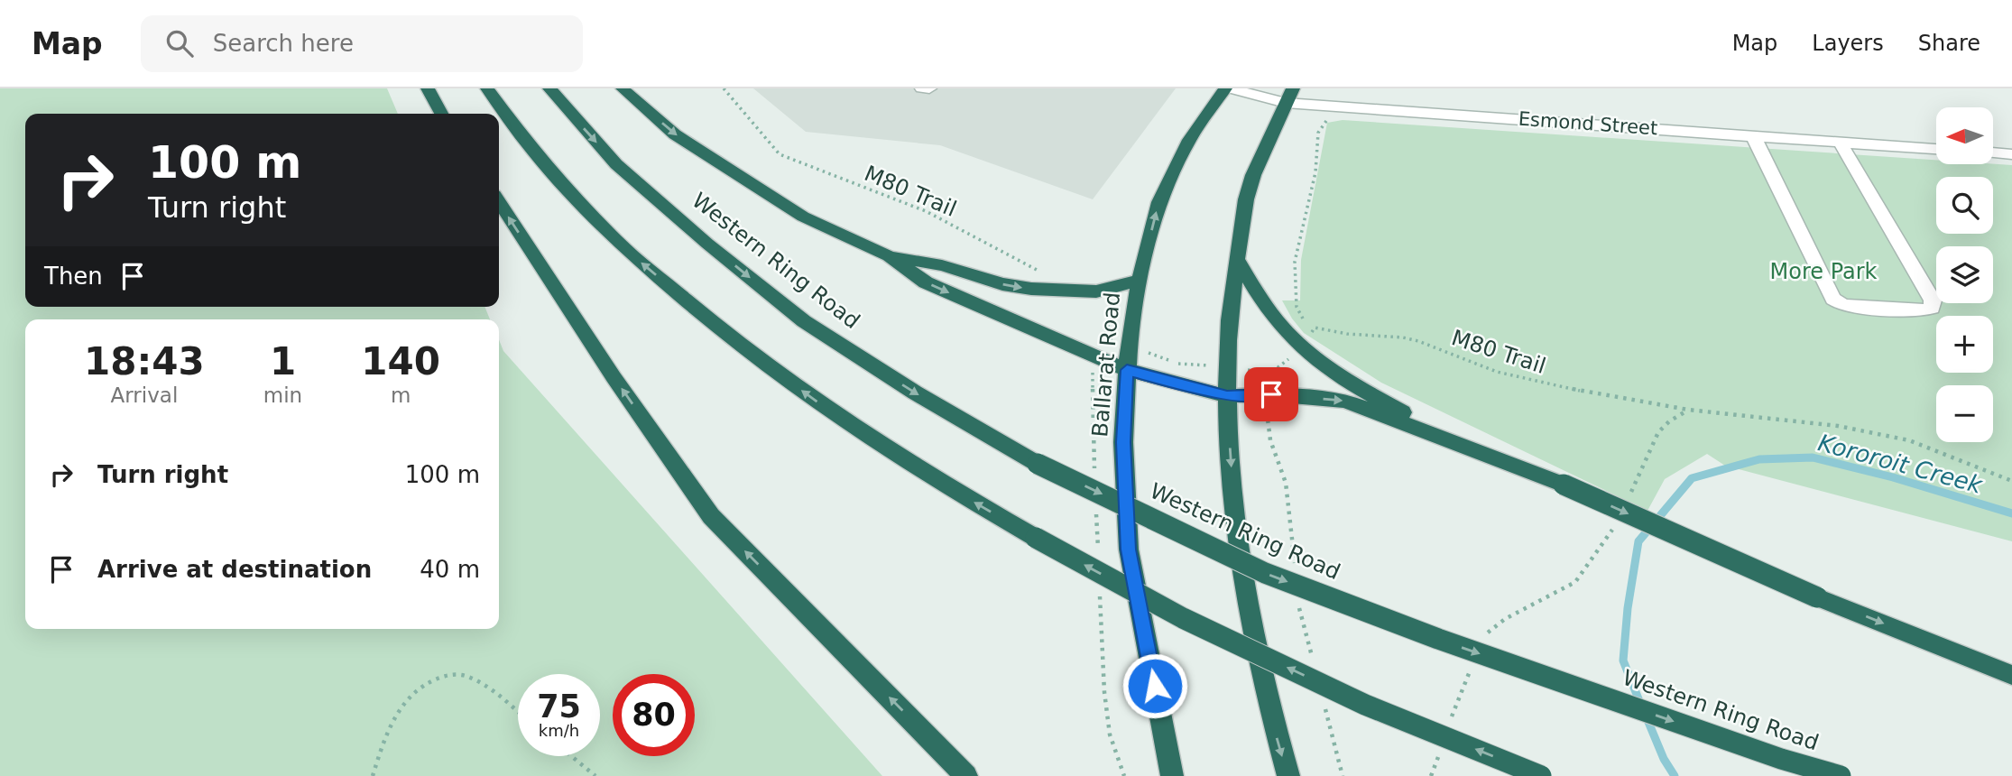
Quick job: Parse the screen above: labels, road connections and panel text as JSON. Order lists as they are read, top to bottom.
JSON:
{
  "streets": {
    "highway": ["Western Ring Road", "Ballarat Road"],
    "street": ["Esmond Street"],
    "path": ["M80 Trail"]
  },
  "water": ["Kororoit Creek"],
  "parks": ["More Park"],
  "north": "left",
  "page": {
    "header": "Map",
    "search": "Search here",
    "nav": ["Map", "Layers", "Share"],
    "map_buttons": ["+", "−"],
    "turn": ["100 m", "Turn right"],
    "then": "Then",
    "eta": [
      "18:43",
      "Arrival",
      "1",
      "min",
      "140",
      "m"
    ],
    "list": [
      {
        "name": "Turn right",
        "value": "100 m"
      },
      {
        "name": "Arrive at destination",
        "value": "40 m"
      }
    ],
    "speed": "75 km/h",
    "limit": "80"
  }
}
